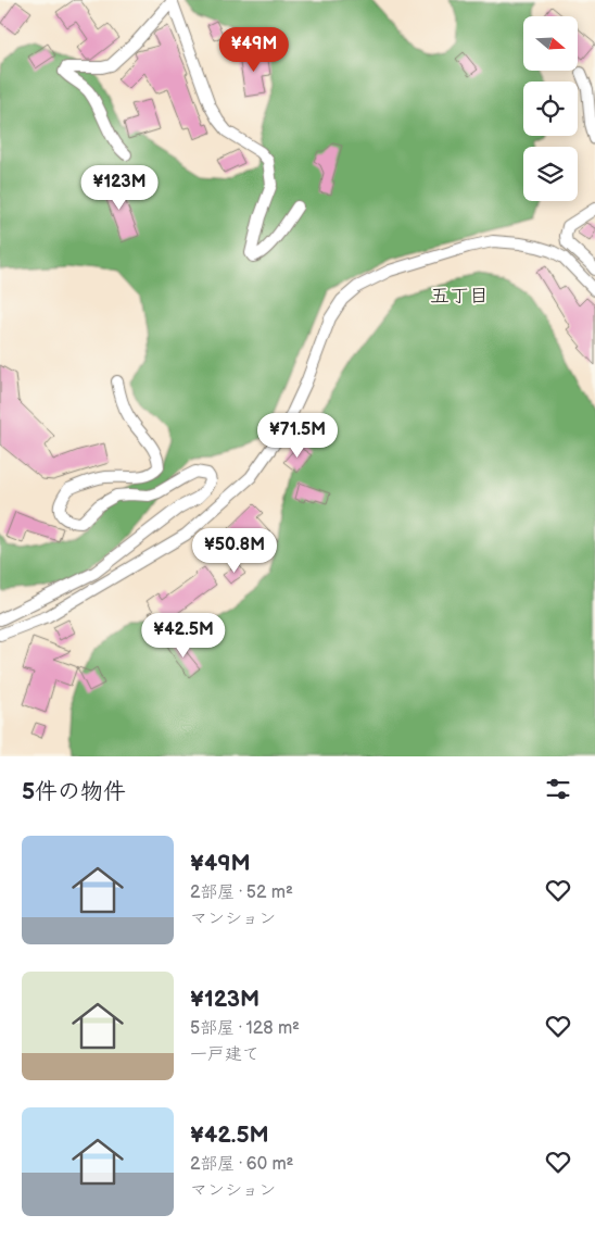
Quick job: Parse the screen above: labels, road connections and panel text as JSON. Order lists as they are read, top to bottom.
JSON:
{
  "districts": ["五丁目"],
  "north": "right",
  "page": {
    "price": [
      "¥49M",
      "¥123M",
      "¥71.5M",
      "¥50.8M",
      "¥42.5M"
    ],
    "heading": "5件の物件",
    "list": [
      {
        "name": "¥49M",
        "note": "2部屋 · 52 m² · マンション"
      },
      {
        "name": "¥123M",
        "note": "5部屋 · 128 m² · 一戸建て"
      },
      {
        "name": "¥42.5M",
        "note": "2部屋 · 60 m² · マンション"
      }
    ]
  }
}
